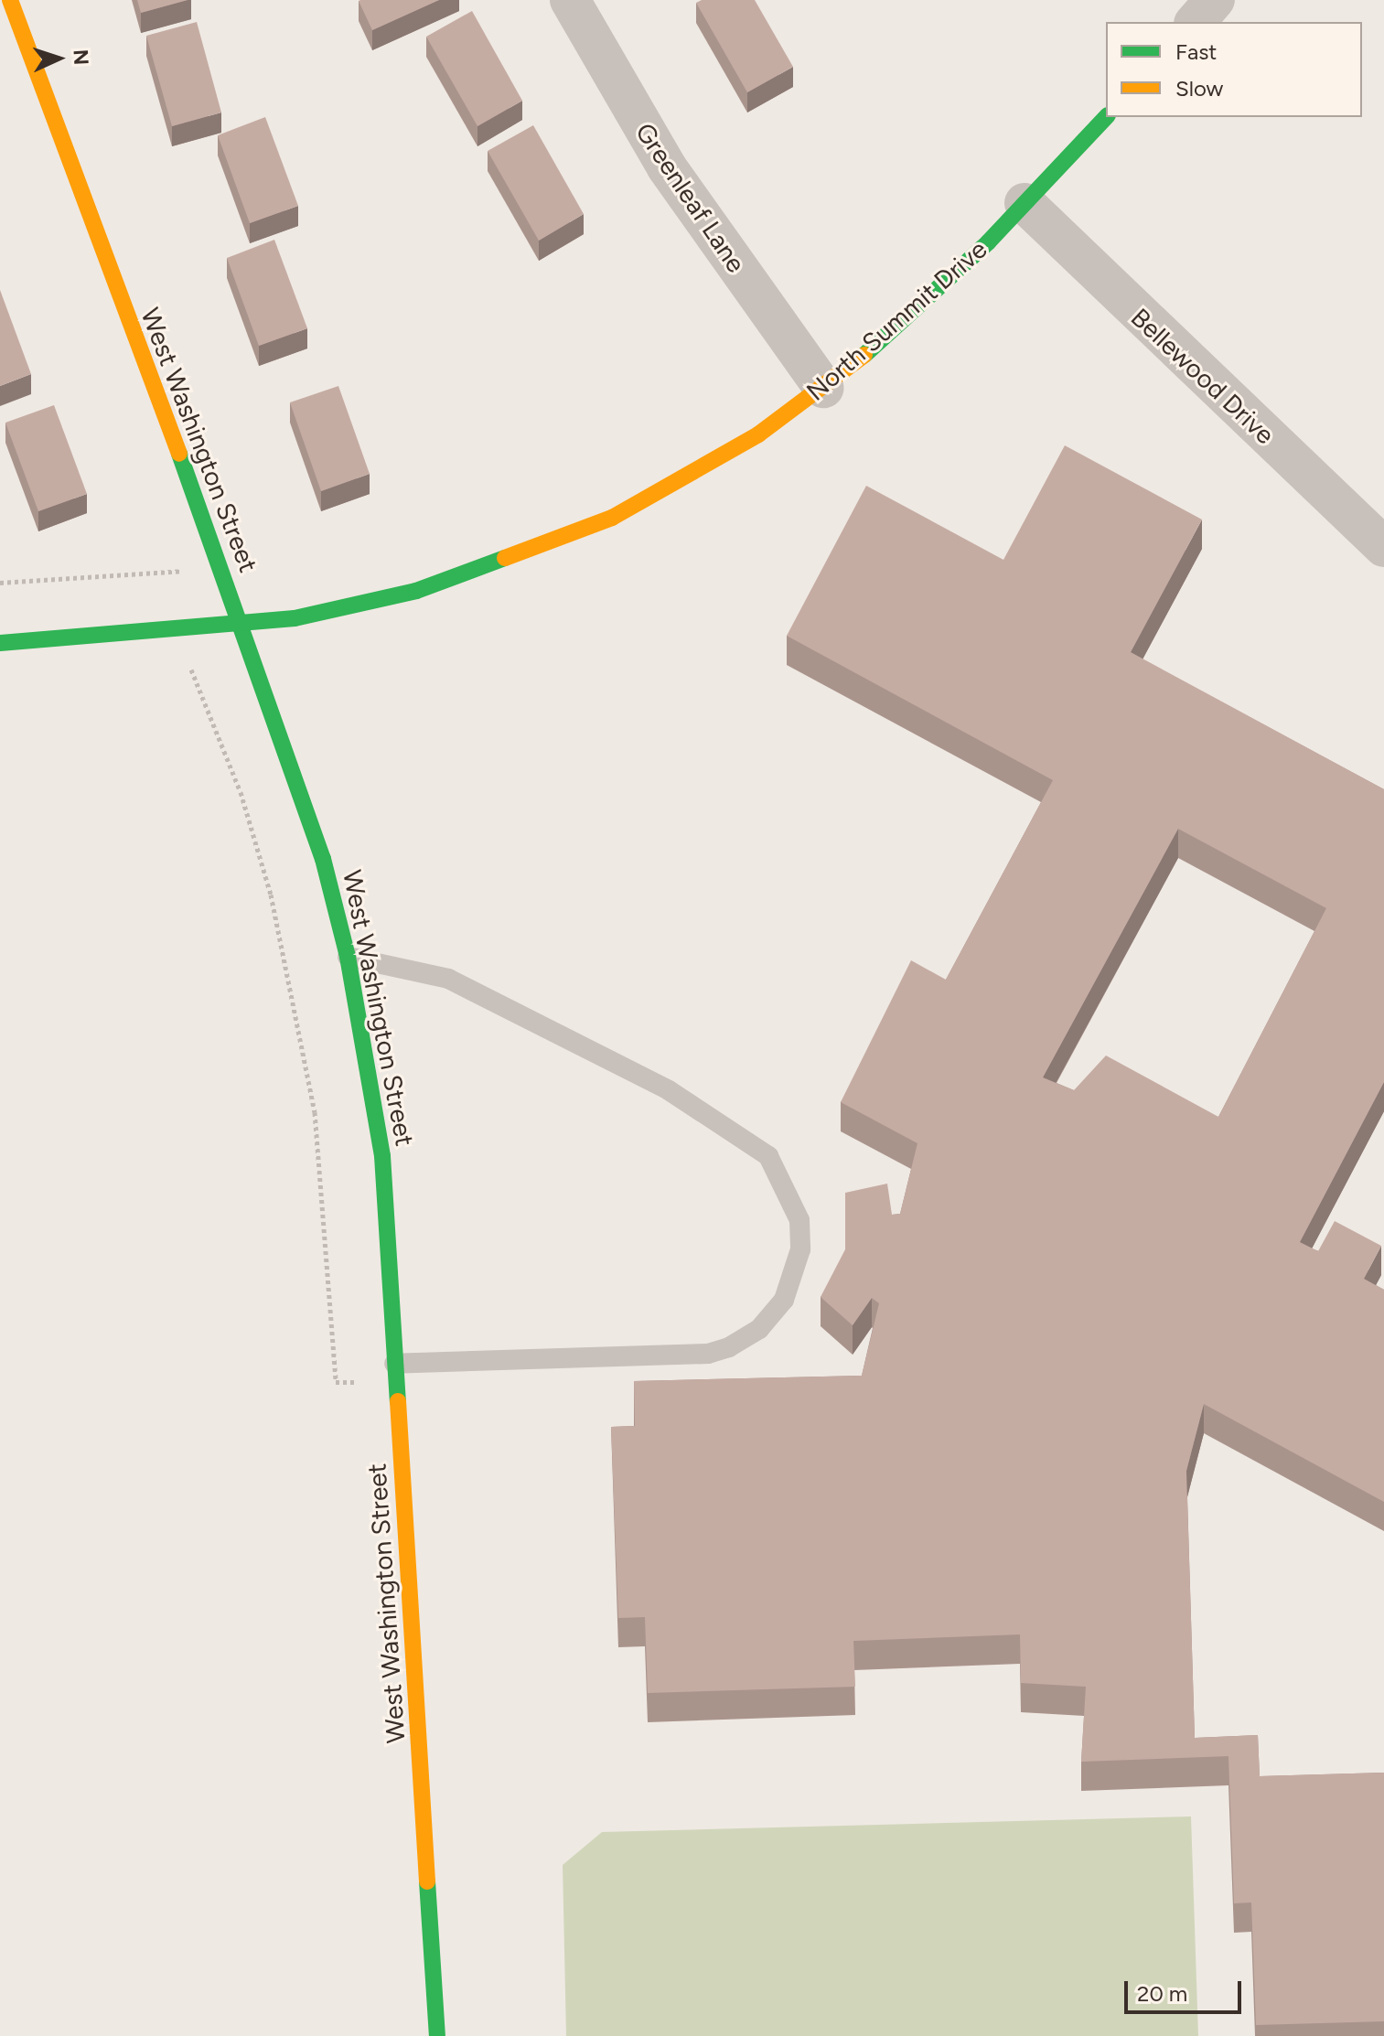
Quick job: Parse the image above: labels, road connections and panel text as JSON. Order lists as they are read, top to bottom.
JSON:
{
  "streets": {
    "street": [
      "Greenleaf Lane",
      "North Summit Drive",
      "Bellewood Drive",
      "West Washington Street"
    ]
  },
  "crossings": [
    ["Greenleaf Lane", "North Summit Drive"],
    ["North Summit Drive", "Bellewood Drive"],
    ["North Summit Drive", "West Washington Street"]
  ],
  "legend": ["Fast", "Slow"],
  "scale_bar": "20 m",
  "north": "right"
}
